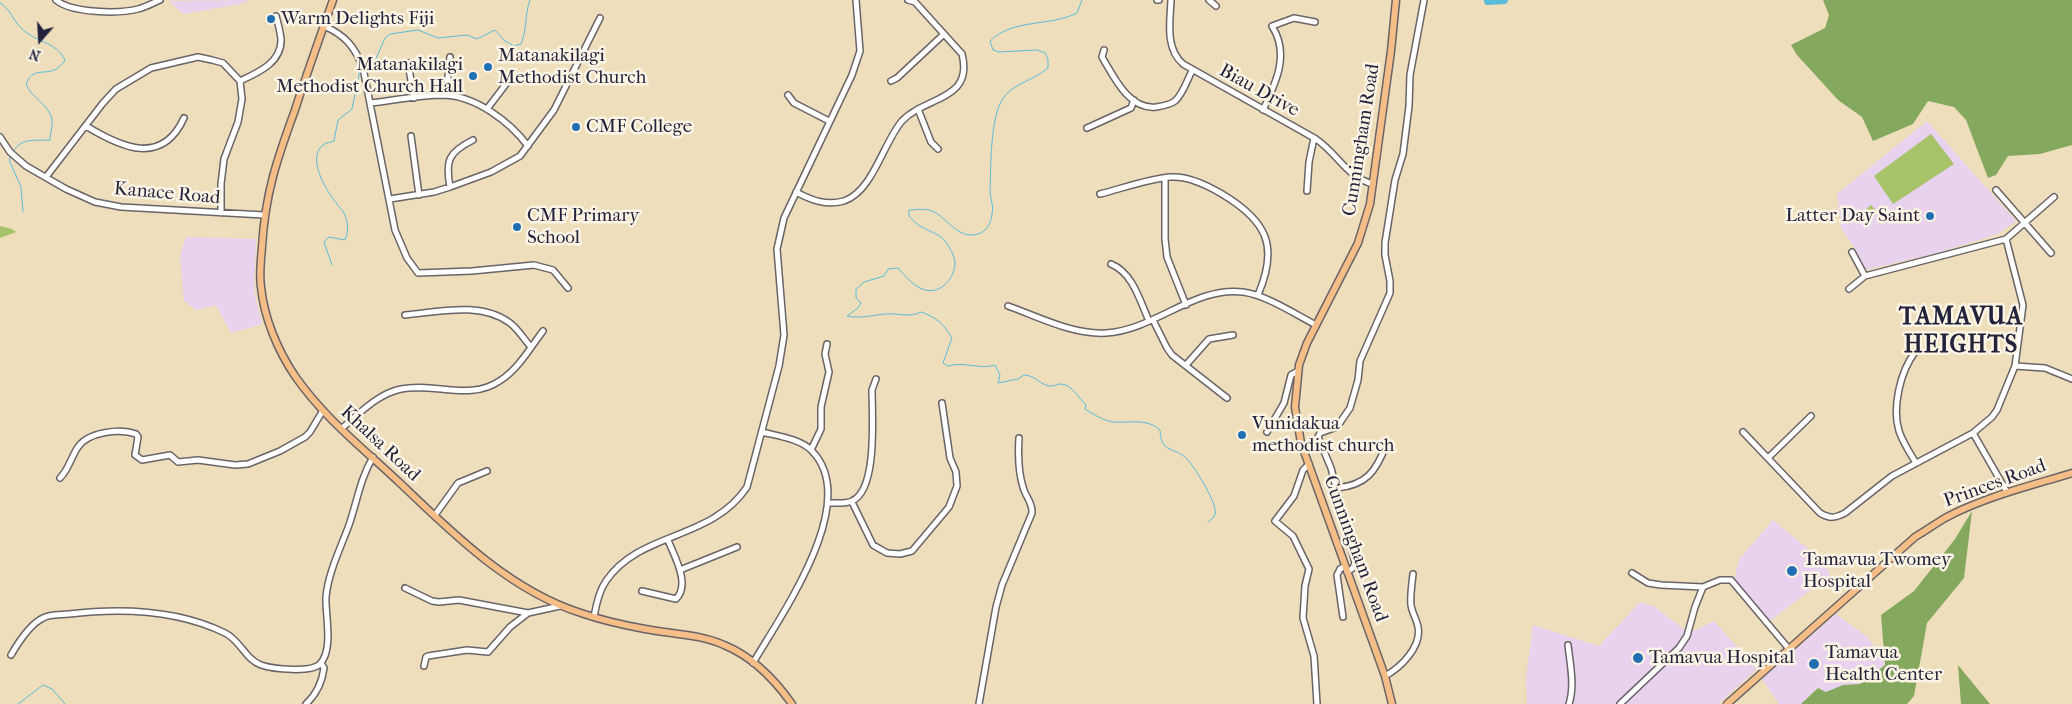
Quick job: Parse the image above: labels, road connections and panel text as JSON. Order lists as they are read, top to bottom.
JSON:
{
  "streets": {
    "main road": ["Cunningham Road", "Khalsa Road", "Princes Road"],
    "street": ["Biau Drive", "Kanace Road"]
  },
  "crossings": [
    ["Biau Drive", "Cunningham Road"],
    ["Kanace Road", "Khalsa Road"]
  ],
  "districts": ["TAMAVUA HEIGHTS"],
  "places": [
    "Warm Delights Fiji",
    "Matanakilagi Methodist Church",
    "Matanakilagi Methodist Church Hall",
    "CMF College",
    "Latter Day Saint",
    "CMF Primary School",
    "Vunidakua methodist church",
    "Tamavua Twomey Hospital",
    "Tamavua Hospital",
    "Tamavua Health Center"
  ],
  "north": "bottom"
}
